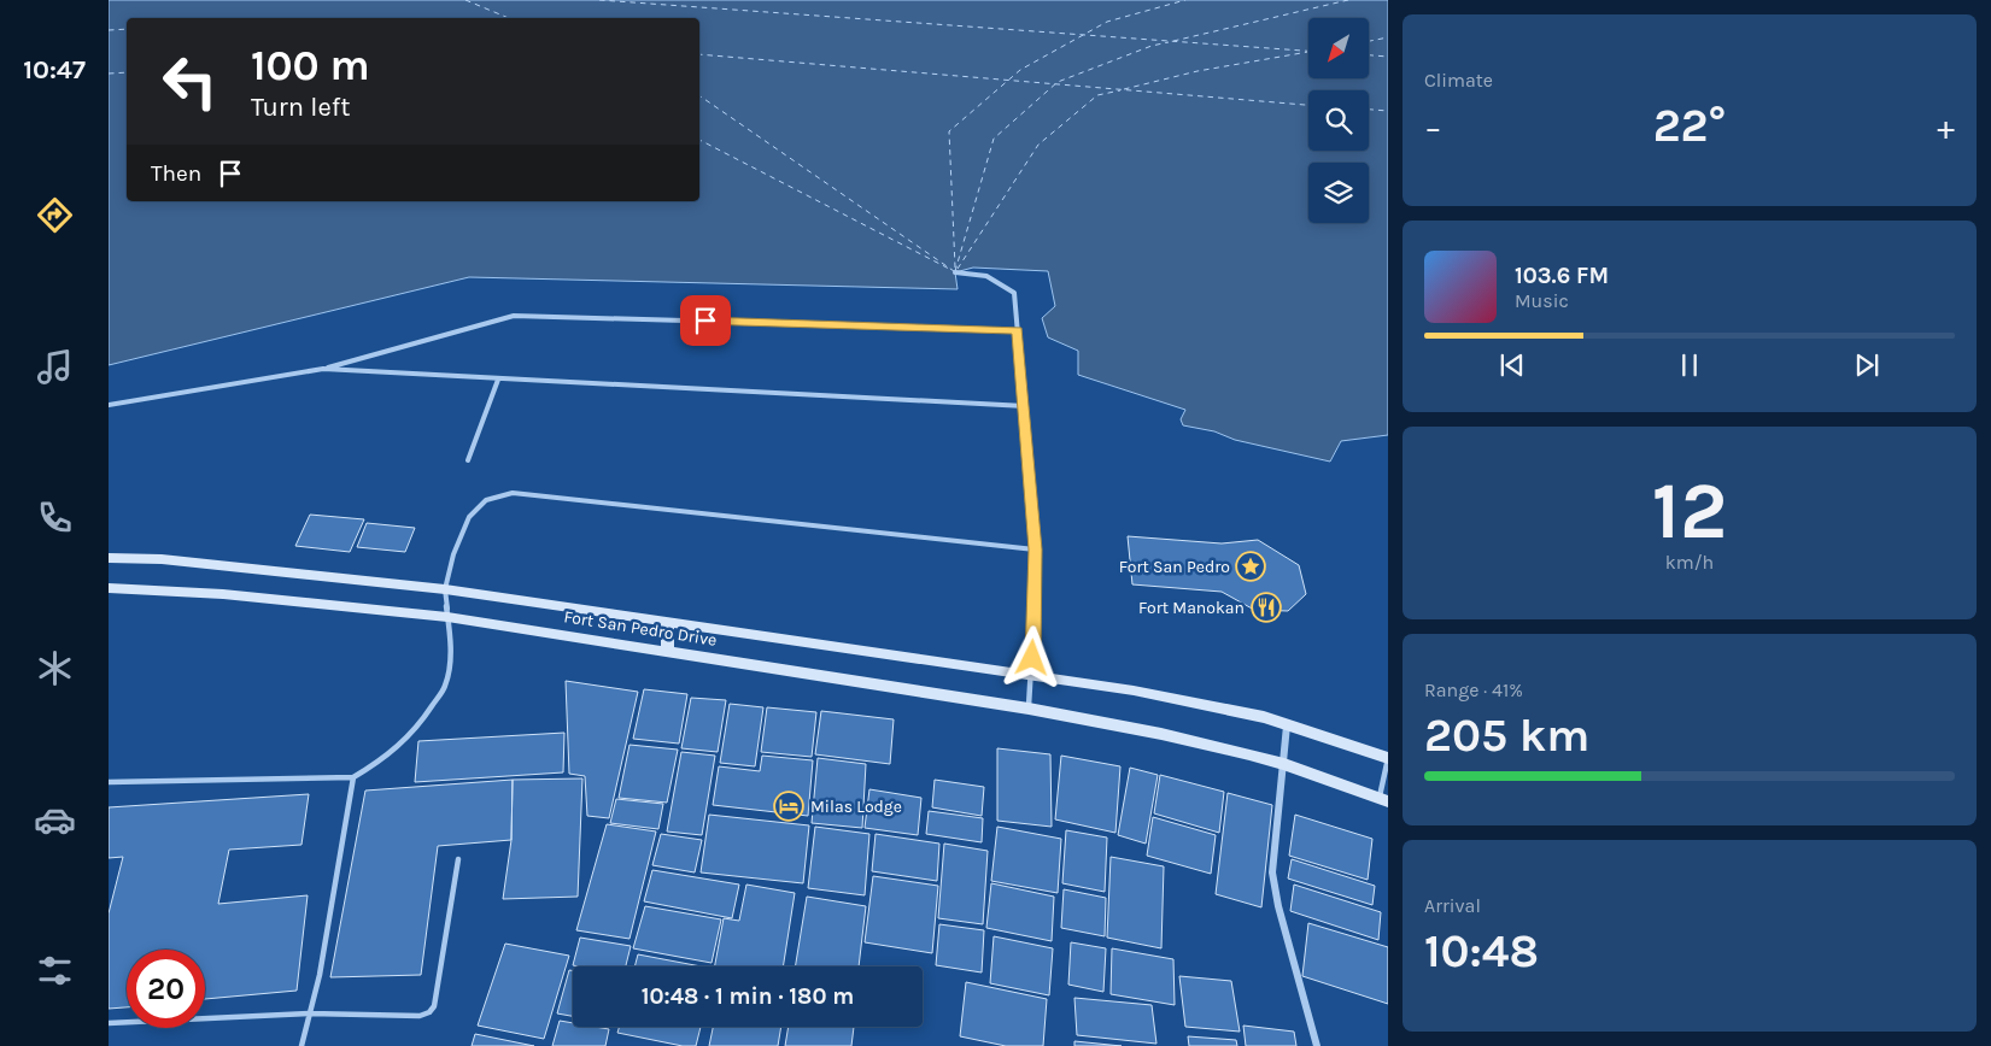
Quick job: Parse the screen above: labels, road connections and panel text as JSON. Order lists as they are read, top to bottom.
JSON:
{
  "streets": {
    "main road": ["Fort San Pedro Drive"]
  },
  "places": {
    "place": ["Fort San Pedro"],
    "restaurant": ["Fort Manokan"],
    "hotel": ["Milas Lodge"]
  },
  "north": "bottom left",
  "page": {
    "tabs": "10:47",
    "tile": [
      "Climate",
      ["12", "km/h"],
      ["Range · 41%", "205 km"],
      ["Arrival", "10:48"]
    ],
    "turn": ["100 m", "Turn left"],
    "heat": ["−", "22°", "+"],
    "then": "Then",
    "song": ["103.6 FM", "Music"],
    "limit": "20",
    "trip": "10:48 · 1 min · 180 m"
  }
}
